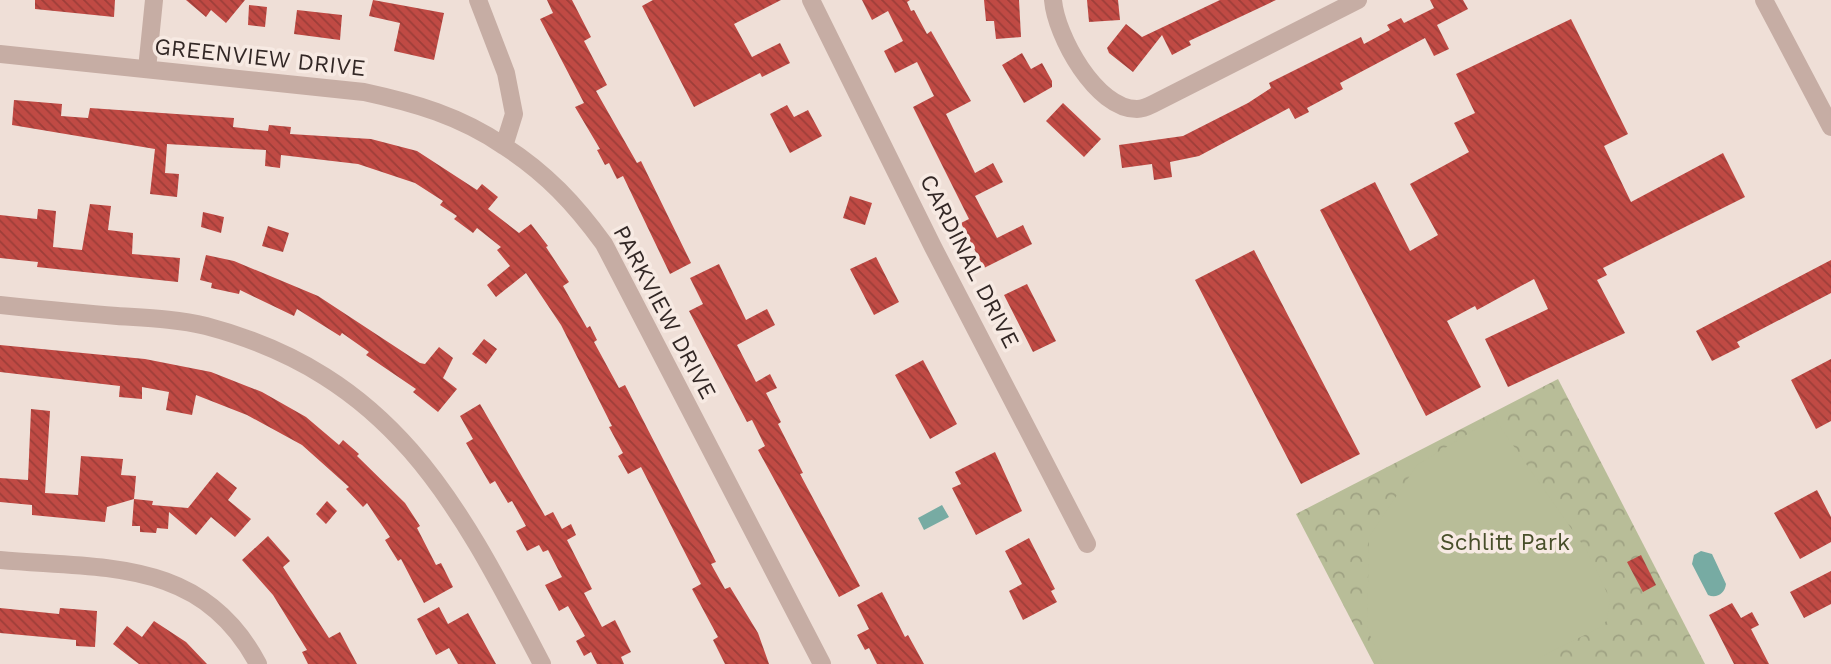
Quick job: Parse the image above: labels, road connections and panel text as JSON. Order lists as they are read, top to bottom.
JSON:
{
  "streets": {
    "street": ["GREENVIEW DRIVE", "CARDINAL DRIVE", "PARKVIEW DRIVE"]
  },
  "crossings": [
    ["GREENVIEW DRIVE", "PARKVIEW DRIVE"]
  ],
  "parks": ["Schlitt Park"]
}
